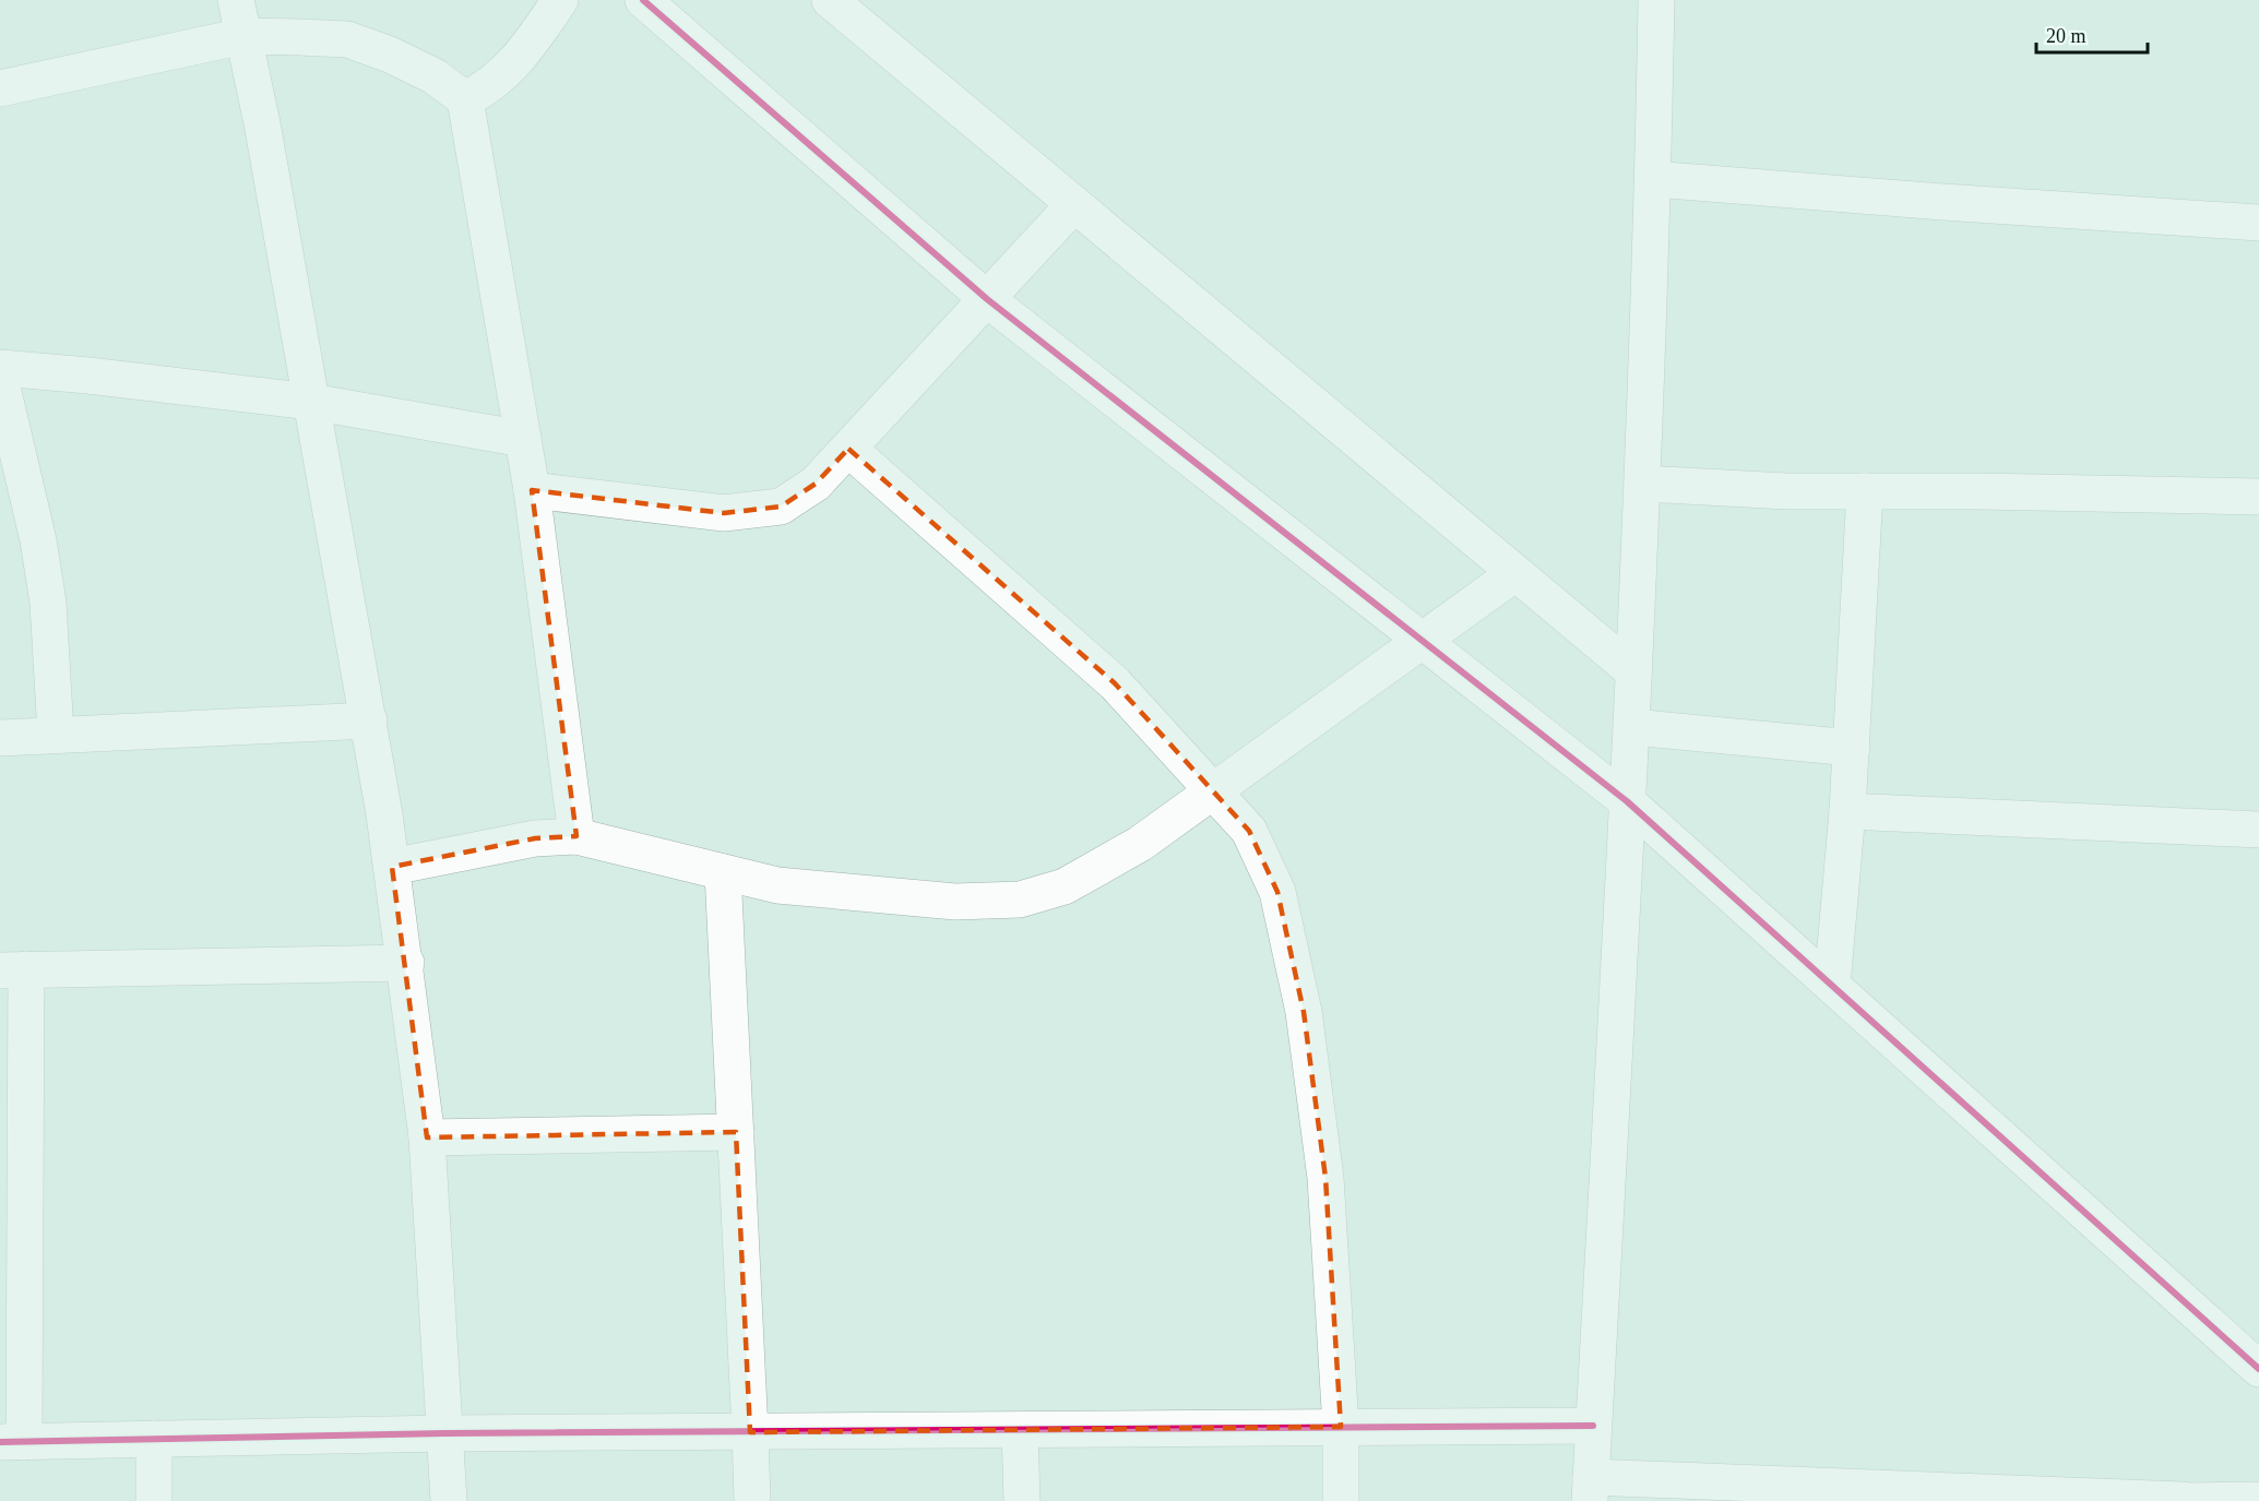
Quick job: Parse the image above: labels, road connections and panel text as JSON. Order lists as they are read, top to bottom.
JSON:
{
  "scale_bar": "20 m"
}
